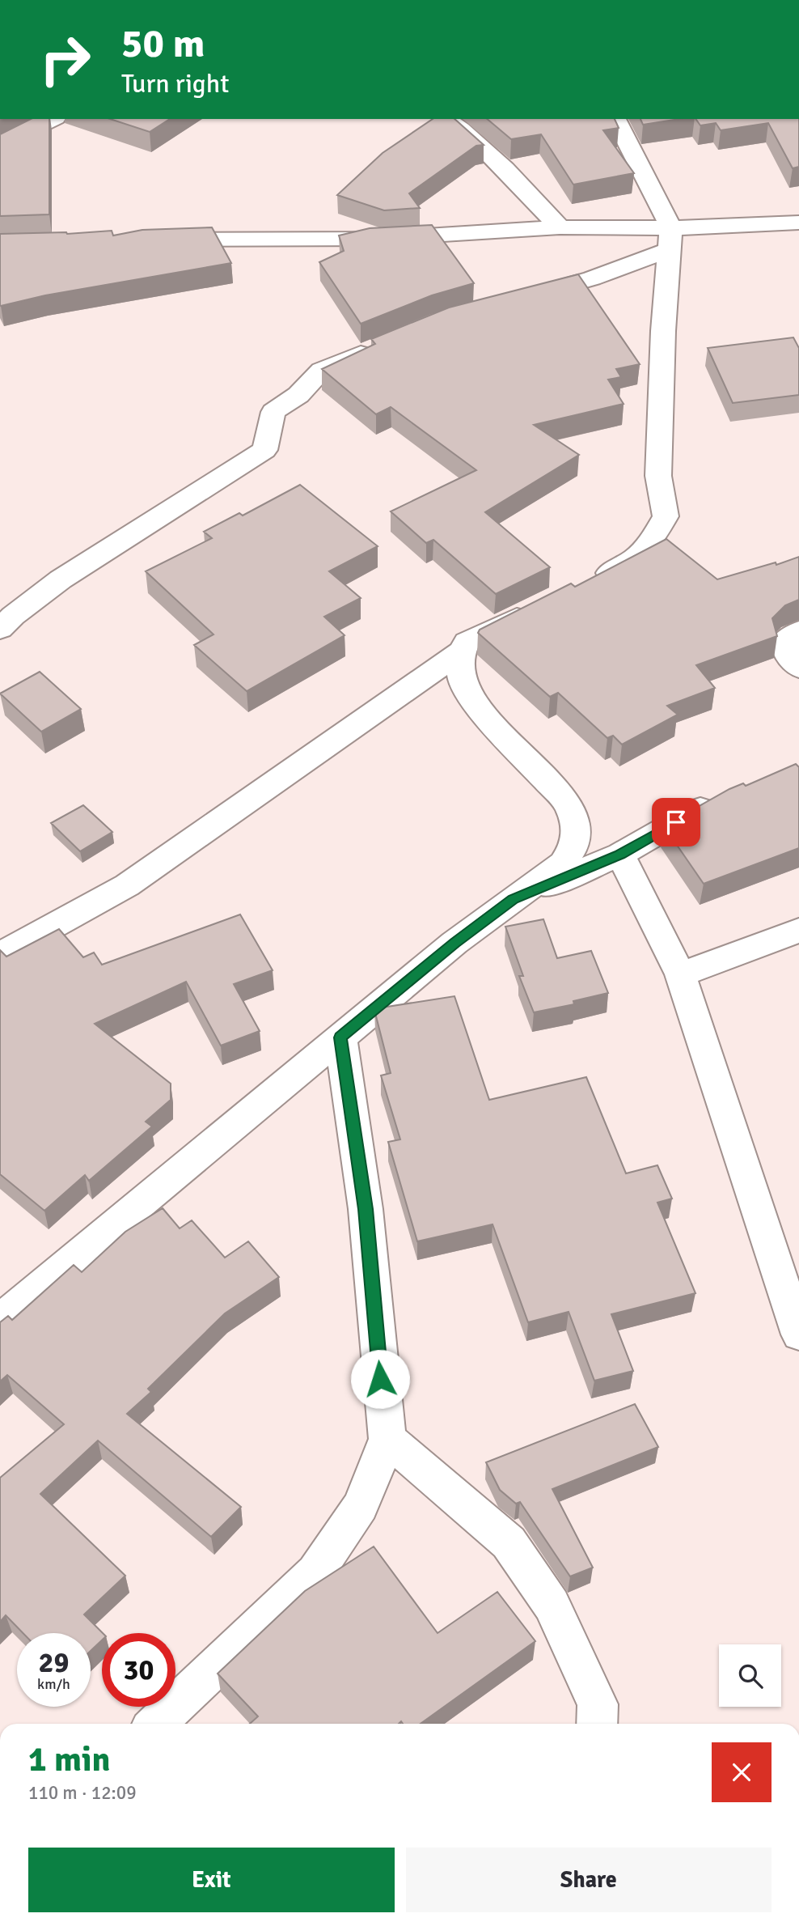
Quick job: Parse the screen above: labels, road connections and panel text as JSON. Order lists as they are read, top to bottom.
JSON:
{
  "page": {
    "turn": ["50 m", "Turn right"],
    "speed": "29 km/h",
    "limit": "30",
    "heading": ["1 min", "110 m · 12:09"],
    "buttons": ["Exit", "Share"]
  }
}
